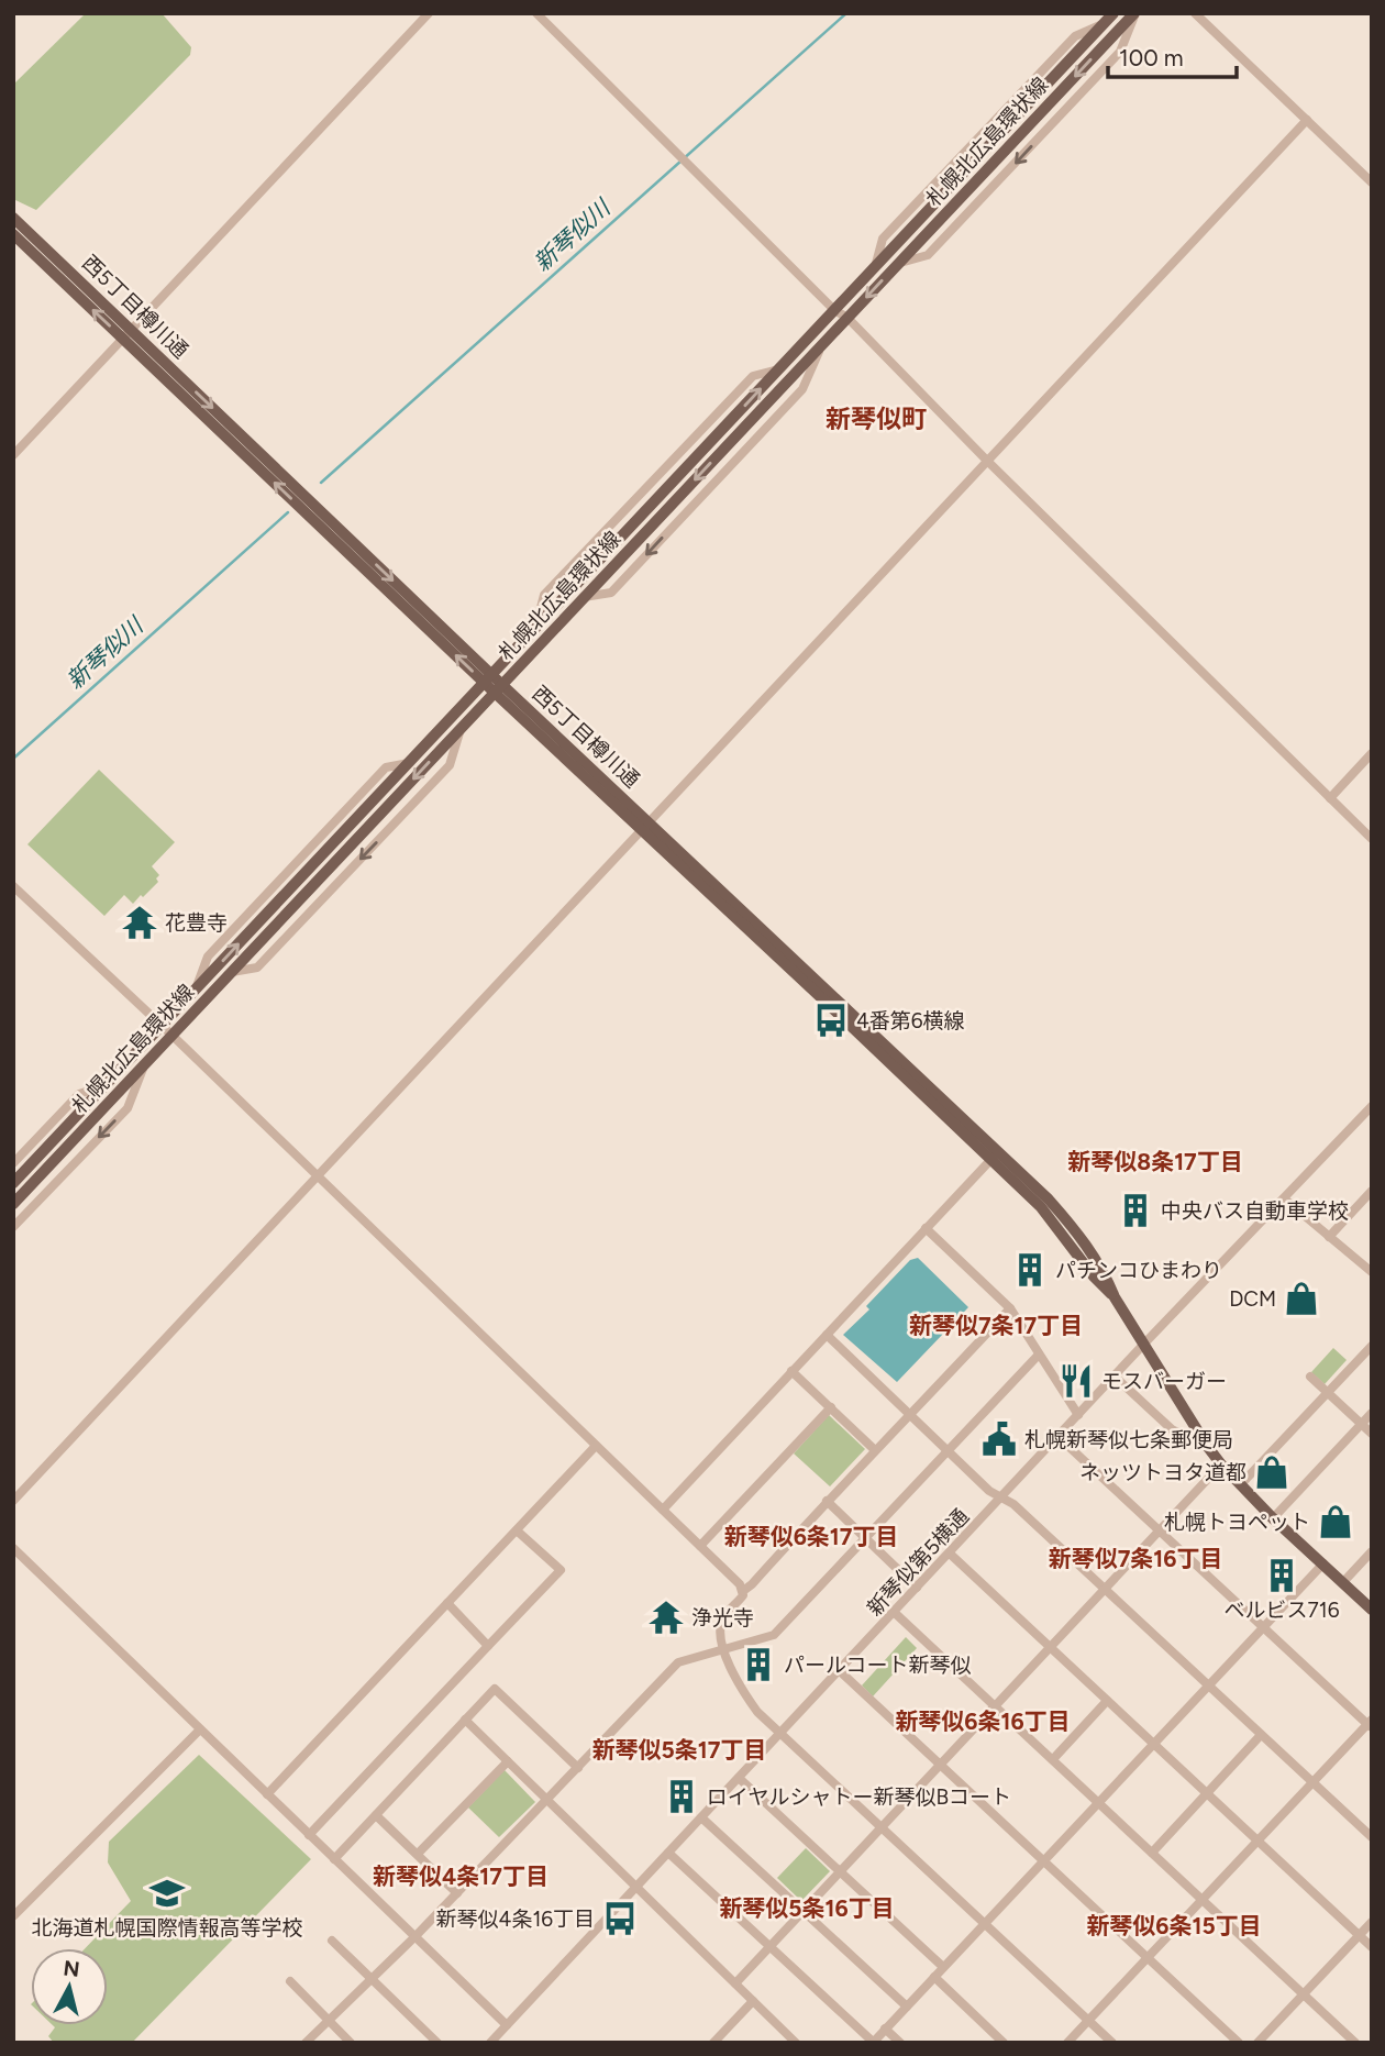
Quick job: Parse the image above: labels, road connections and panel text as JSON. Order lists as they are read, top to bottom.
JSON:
{
  "streets": {
    "main road": ["札幌北広島環状線", "西5丁目樽川通"],
    "street": ["新琴似第5横通"]
  },
  "crossings": [
    ["札幌北広島環状線", "西5丁目樽川通"],
    ["西5丁目樽川通", "新琴似第5横通"]
  ],
  "districts": [
    "新琴似町",
    "新琴似8条17丁目",
    "新琴似7条17丁目",
    "新琴似6条17丁目",
    "新琴似7条16丁目",
    "新琴似6条16丁目",
    "新琴似5条17丁目",
    "新琴似4条17丁目",
    "新琴似5条16丁目",
    "新琴似6条15丁目"
  ],
  "water": ["新琴似川"],
  "places": {
    "temple": ["花豊寺", "浄光寺"],
    "bus stop": ["4番第6横線", "新琴似4条16丁目"],
    "building": [
      "中央バス自動車学校",
      "パチンコひまわり",
      "ベルビス716",
      "パールコート新琴似",
      "ロイヤルシャトー新琴似Bコート"
    ],
    "shop": ["DCM", "ネッツトヨタ道都", "札幌トヨペット"],
    "restaurant": ["モスバーガー"],
    "public building": ["札幌新琴似七条郵便局"],
    "school or university": ["北海道札幌国際情報高等学校"]
  },
  "scale_bar": "100 m",
  "north": "top"
}
